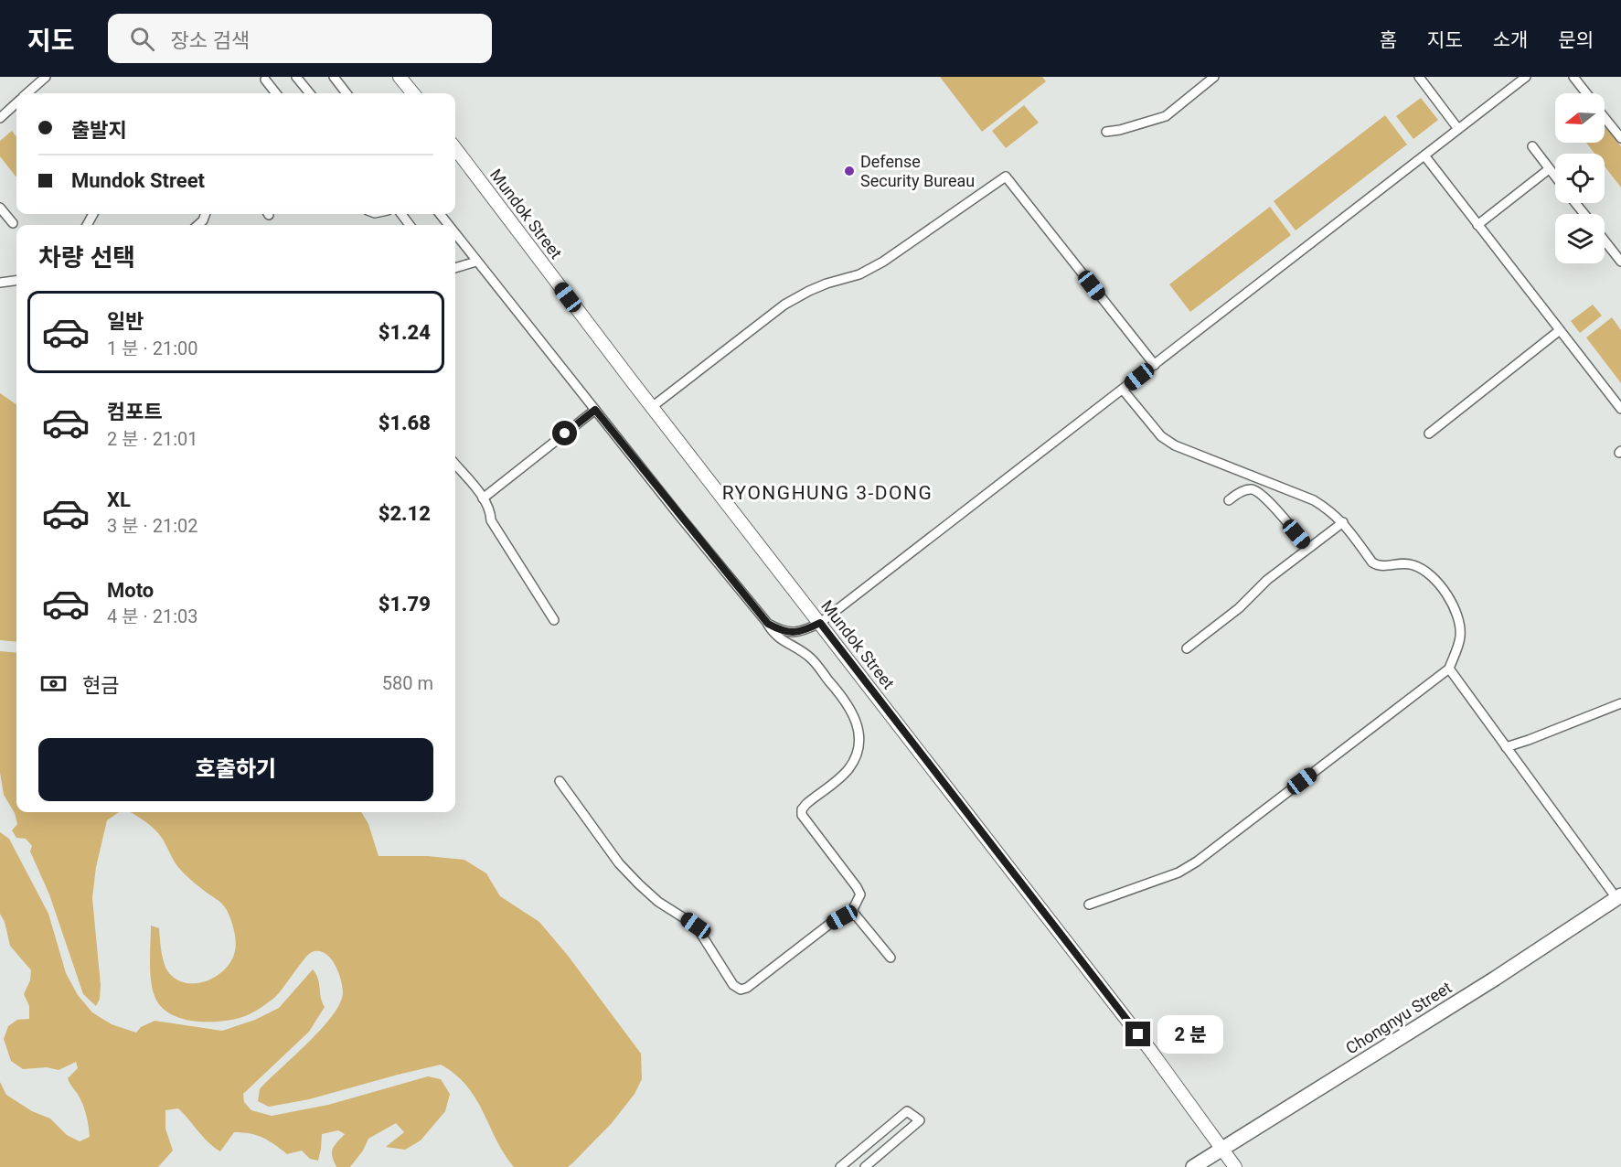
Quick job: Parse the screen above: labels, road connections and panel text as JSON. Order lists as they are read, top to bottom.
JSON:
{
  "streets": {
    "main road": ["Mundok Street", "Chongnyu Street"]
  },
  "crossings": [
    ["Mundok Street", "Chongnyu Street"]
  ],
  "districts": ["RYONGHUNG 3-DONG"],
  "places": ["Defense Security Bureau"],
  "north": "left",
  "page": {
    "header": "지도",
    "search": "장소 검색",
    "nav": [
      "홈",
      "지도",
      "소개",
      "문의"
    ],
    "banner": ["출발지", "Mundok Street"],
    "heading": "차량 선택",
    "list": [
      {
        "name": "일반",
        "note": "1 분 · 21:00",
        "value": "$1.24"
      },
      {
        "name": "컴포트",
        "note": "2 분 · 21:01",
        "value": "$1.68"
      },
      {
        "name": "XL",
        "note": "3 분 · 21:02",
        "value": "$2.12"
      },
      {
        "name": "Moto",
        "note": "4 분 · 21:03",
        "value": "$1.79"
      }
    ],
    "pay": ["현금", "580 m"],
    "buttons": "호출하기",
    "bubble": "2 분"
  }
}
